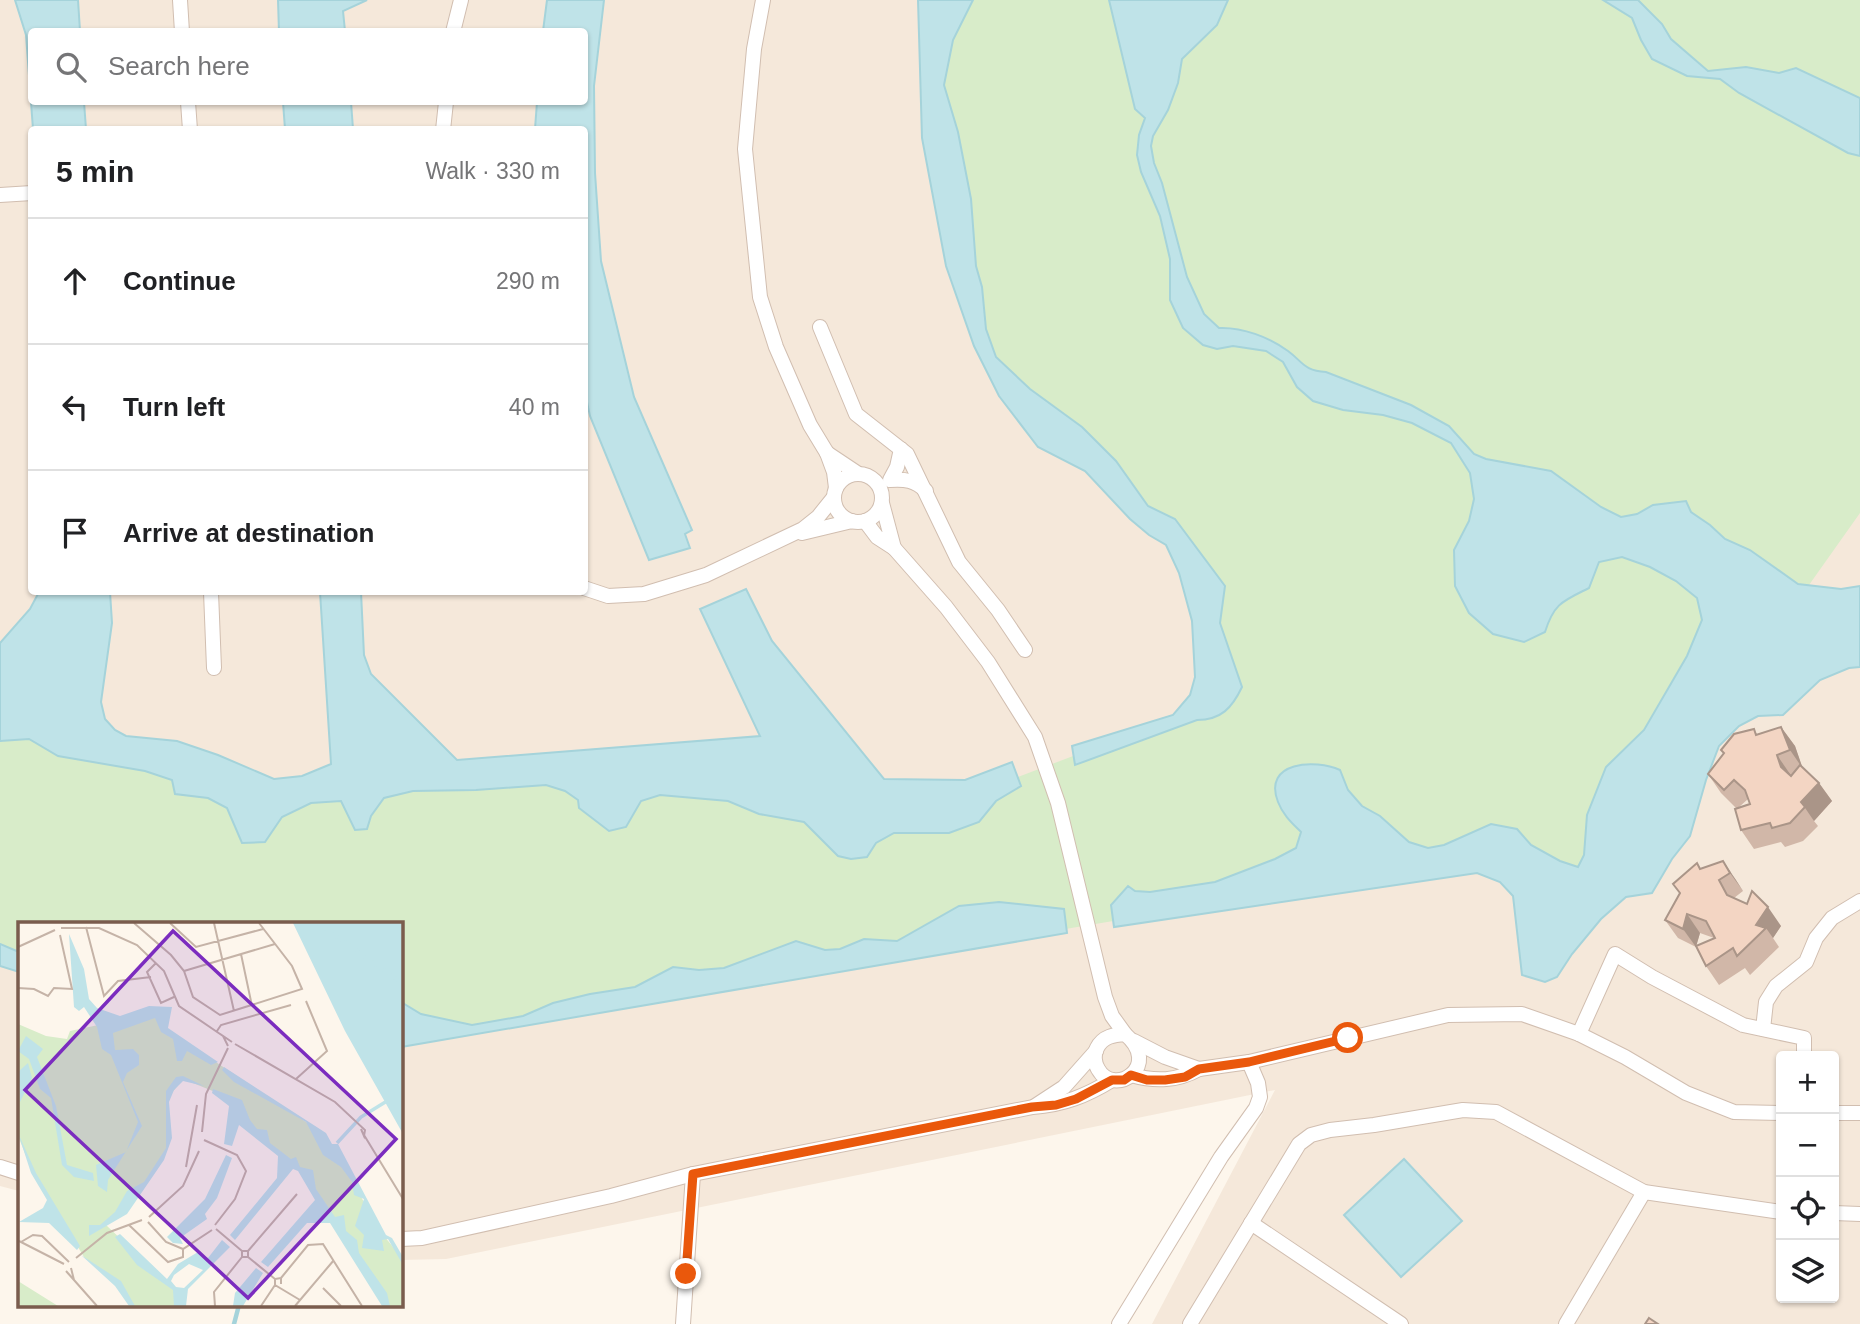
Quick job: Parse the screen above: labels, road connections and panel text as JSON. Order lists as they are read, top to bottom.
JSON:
{
  "page": {
    "search": "Search here",
    "heading": ["5 min", "Walk · 330 m"],
    "list": [
      ["Continue", "290 m"],
      ["Turn left", "40 m"],
      "Arrive at destination"
    ],
    "map_buttons": ["+", "−"]
  }
}
